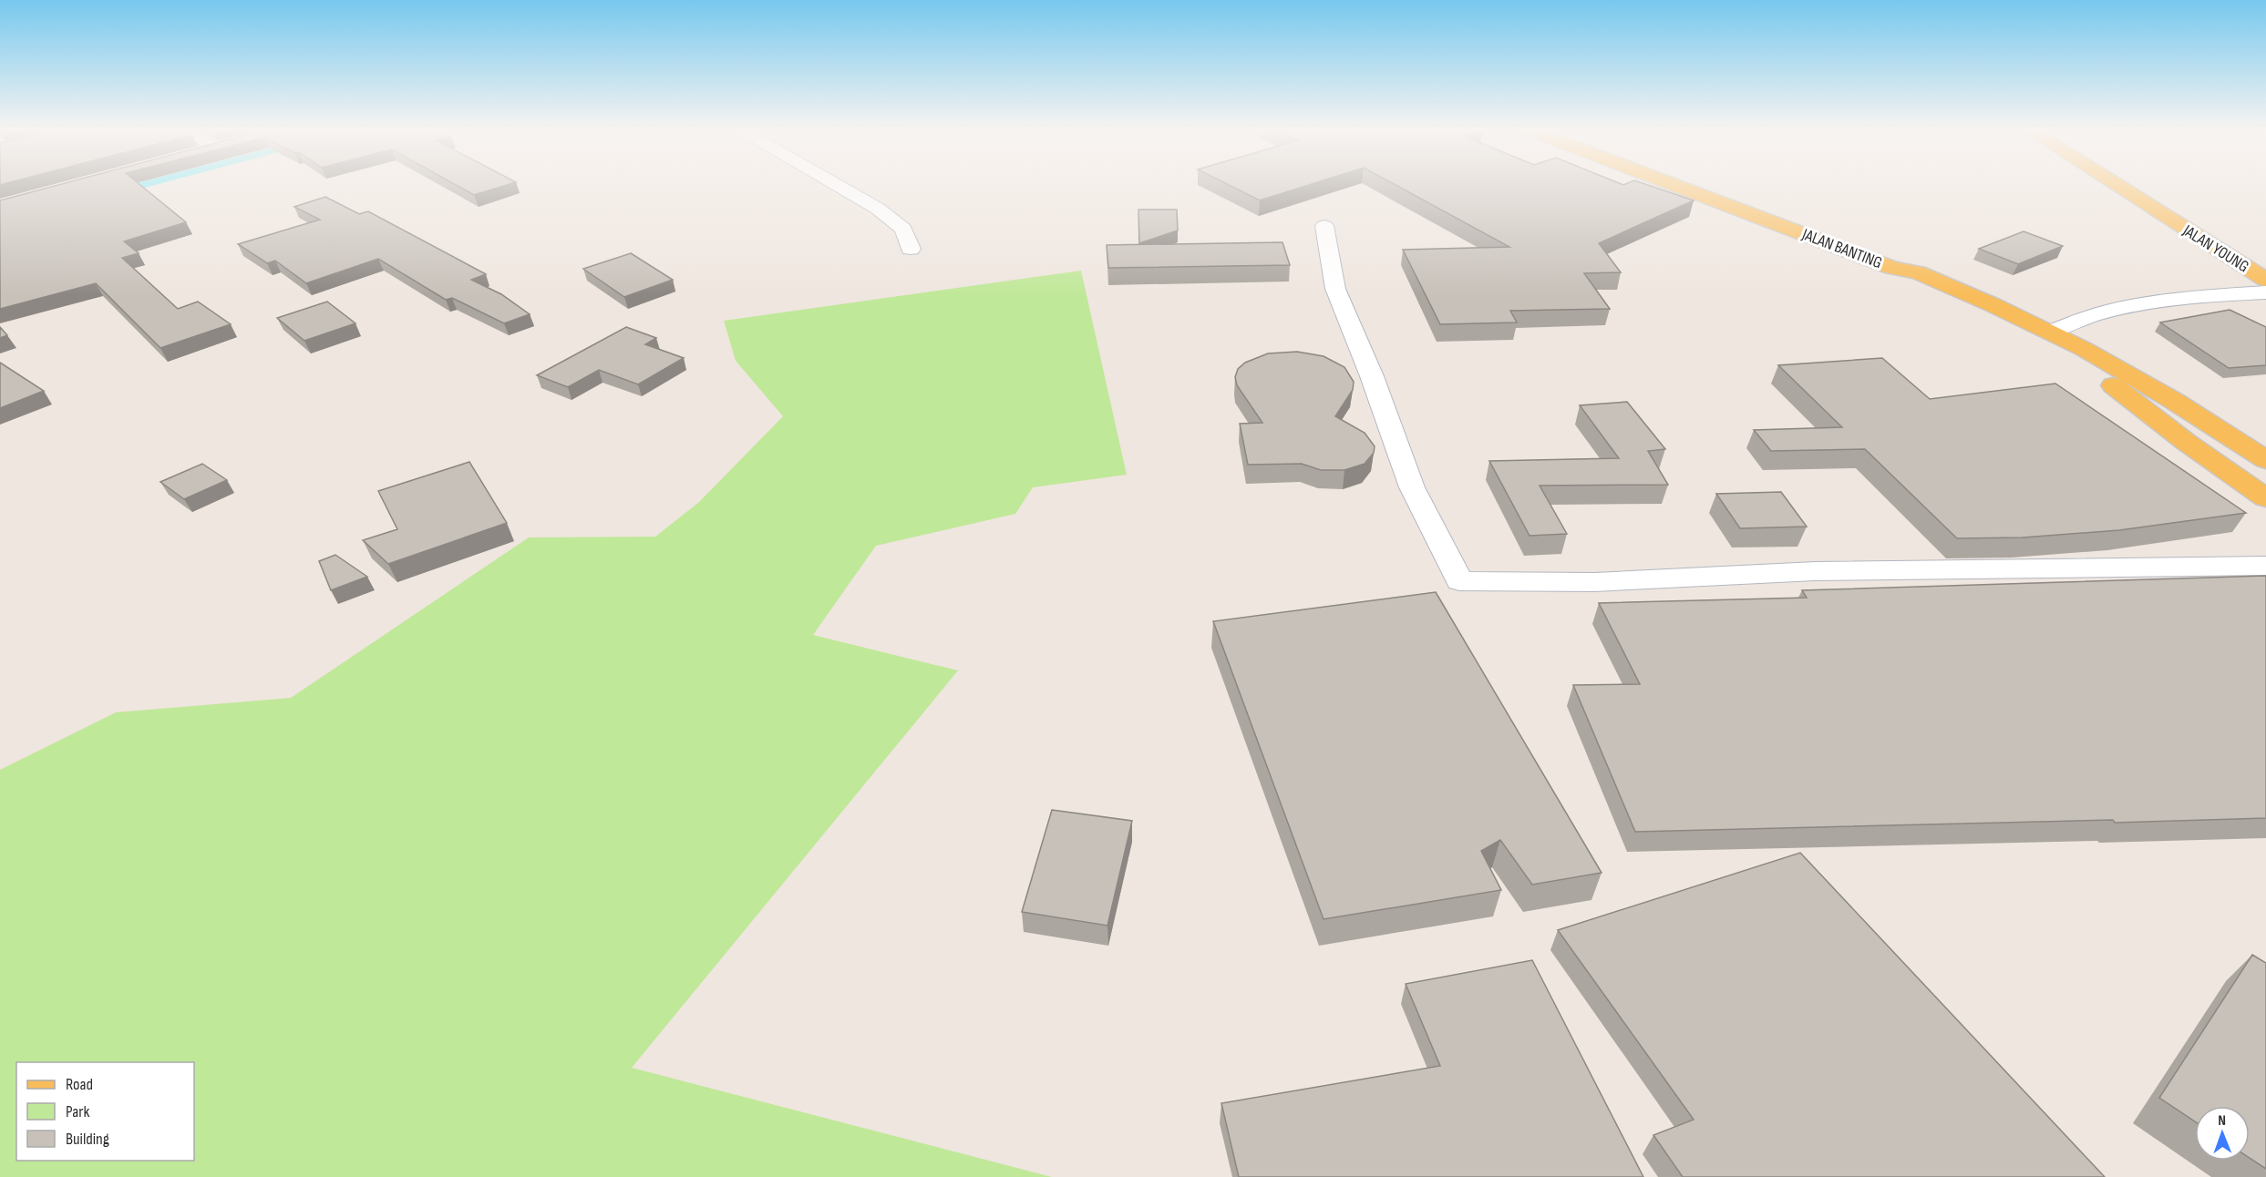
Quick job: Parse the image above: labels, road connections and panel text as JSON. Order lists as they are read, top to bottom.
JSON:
{
  "streets": {
    "main road": ["JALAN BANTING", "JALAN YOUNG"]
  },
  "legend": ["Road", "Park", "Building"],
  "north": "top"
}
